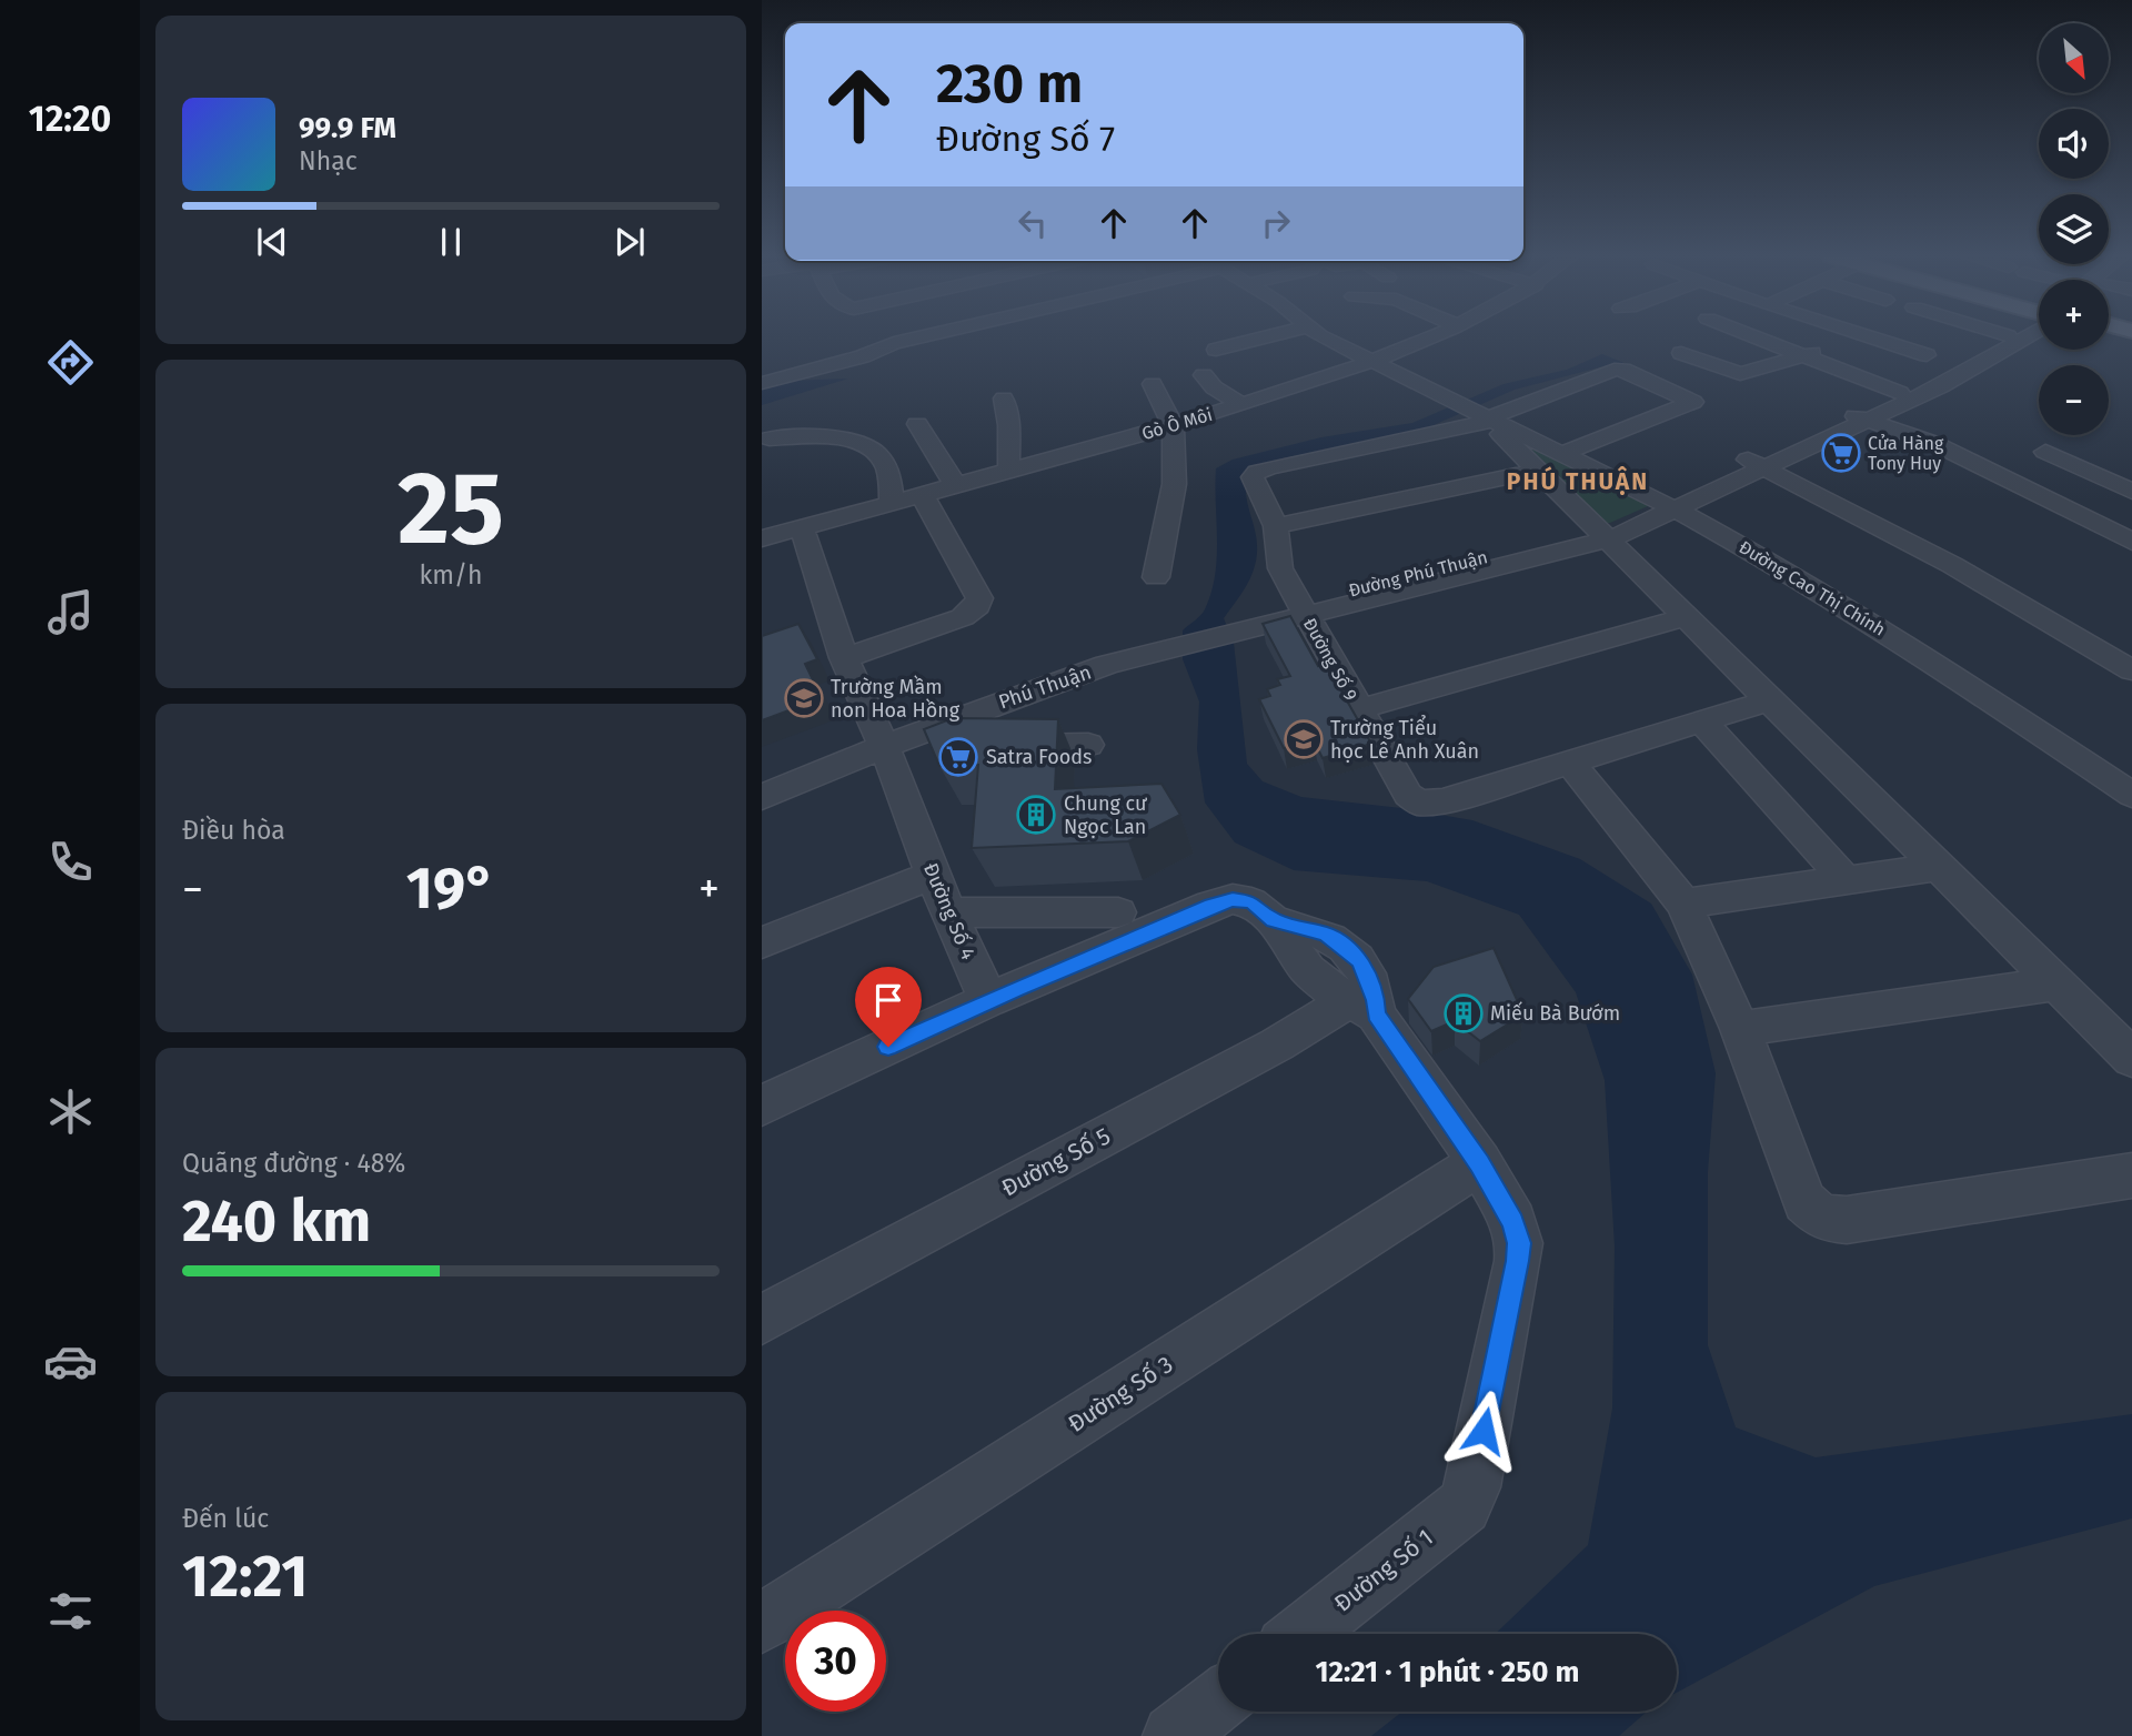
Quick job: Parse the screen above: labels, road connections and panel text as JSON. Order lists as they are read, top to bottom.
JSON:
{
  "streets": {
    "street": [
      "Gò Ô Môi",
      "Đường Phú Thuận",
      "Đường Cao Thị Chính",
      "Đường Số 9",
      "Phú Thuận",
      "Đường Số 4",
      "Đường Số 5",
      "Đường Số 3",
      "Đường Số 1"
    ]
  },
  "crossings": [
    ["Gò Ô Môi", "Đường Số 4"],
    ["Đường Phú Thuận", "Đường Cao Thị Chính"],
    ["Đường Phú Thuận", "Đường Số 9"],
    ["Đường Phú Thuận", "Phú Thuận"],
    ["Đường Phú Thuận", "Đường Số 4"],
    ["Phú Thuận", "Đường Số 4"],
    ["Đường Số 3", "Đường Số 1"]
  ],
  "districts": ["PHÚ THUẬN"],
  "places": {
    "supermarket": ["Cửa Hàng Tony Huy", "Satra Foods"],
    "school or university": ["Trường Mầm non Hoa Hồng", "Trường Tiểu học Lê Anh Xuân"],
    "building": ["Chung cư Ngọc Lan", "Miếu Bà Bướm"]
  },
  "north": "bottom right",
  "page": {
    "tabs": "12:20",
    "map_buttons": ["+", "−"],
    "turn": ["230 m", "Đường Số 7"],
    "song": ["99.9 FM", "Nhạc"],
    "tile": [
      ["25", "km/h"],
      "Điều hòa",
      ["Quãng đường · 48%", "240 km"],
      ["Đến lúc", "12:21"]
    ],
    "heat": ["−", "19°", "+"],
    "limit": "30",
    "trip": "12:21 · 1 phút · 250 m"
  }
}
